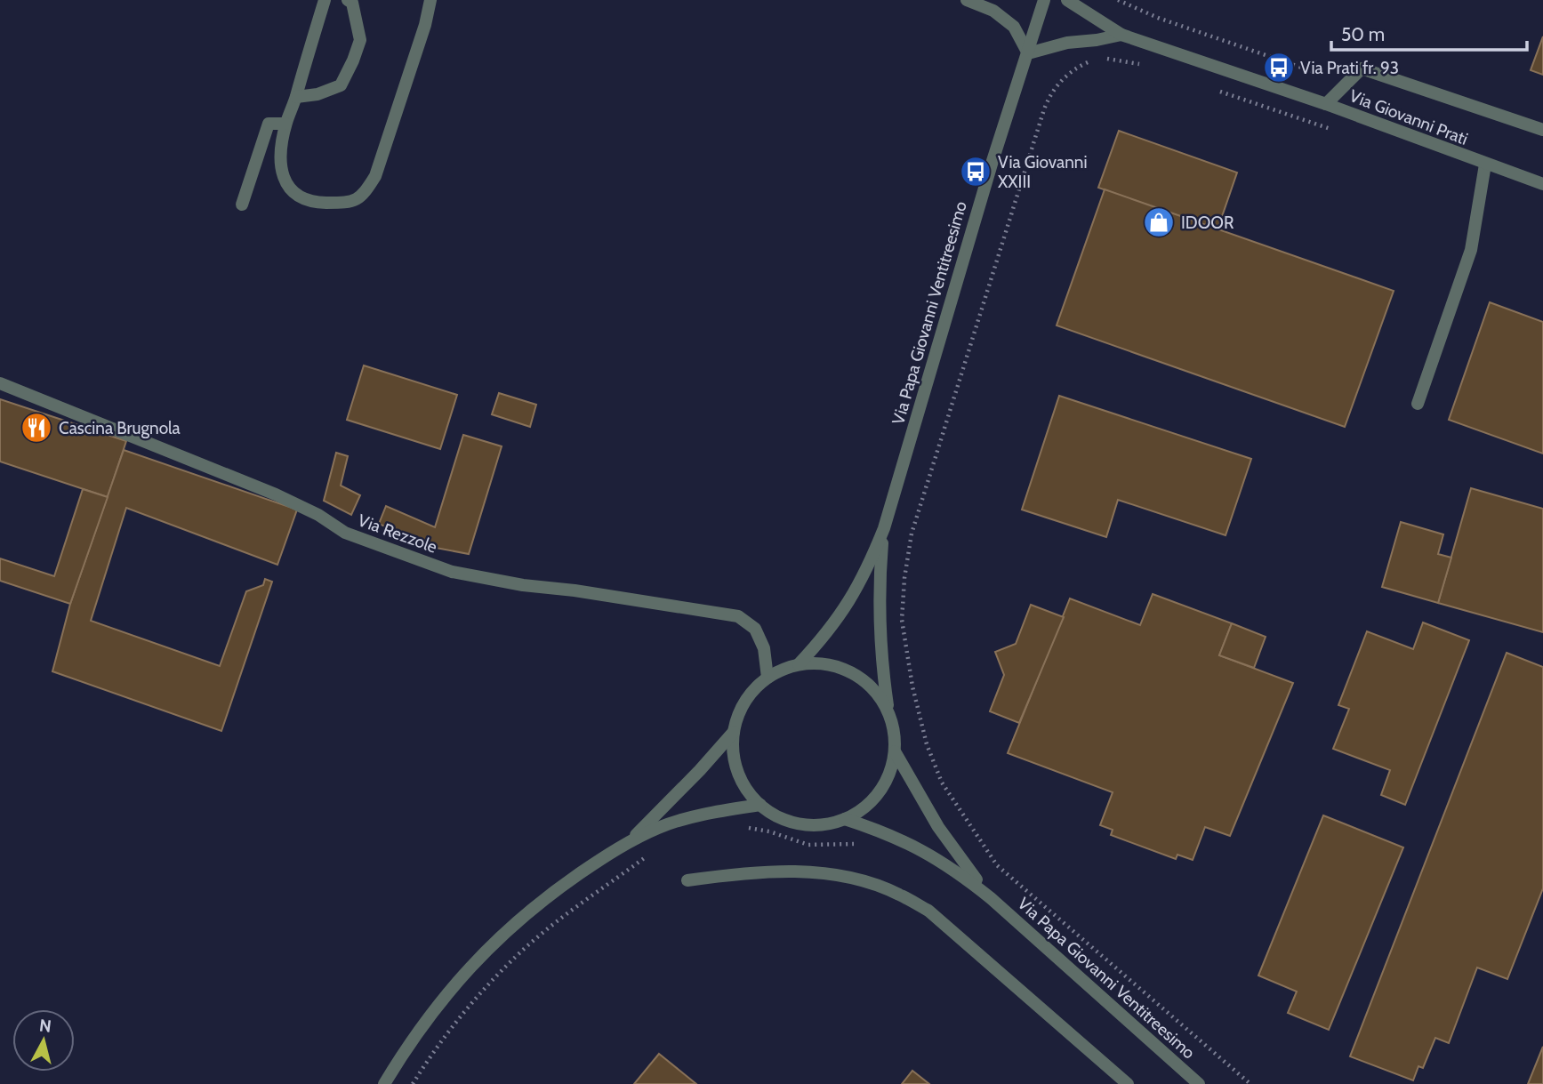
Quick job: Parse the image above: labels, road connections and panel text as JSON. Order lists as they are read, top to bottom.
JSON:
{
  "streets": {
    "street": ["Via Giovanni Prati", "Via Papa Giovanni Ventitreesimo", "Via Rezzole"]
  },
  "crossings": [
    ["Via Giovanni Prati", "Via Papa Giovanni Ventitreesimo"],
    ["Via Papa Giovanni Ventitreesimo", "Via Rezzole"]
  ],
  "places": {
    "bus stop": ["Via Prati fr. 93", "Via Giovanni XXIII"],
    "shop": ["IDOOR"],
    "restaurant": ["Cascina Brugnola"]
  },
  "scale_bar": "50 m",
  "north": "top"
}
